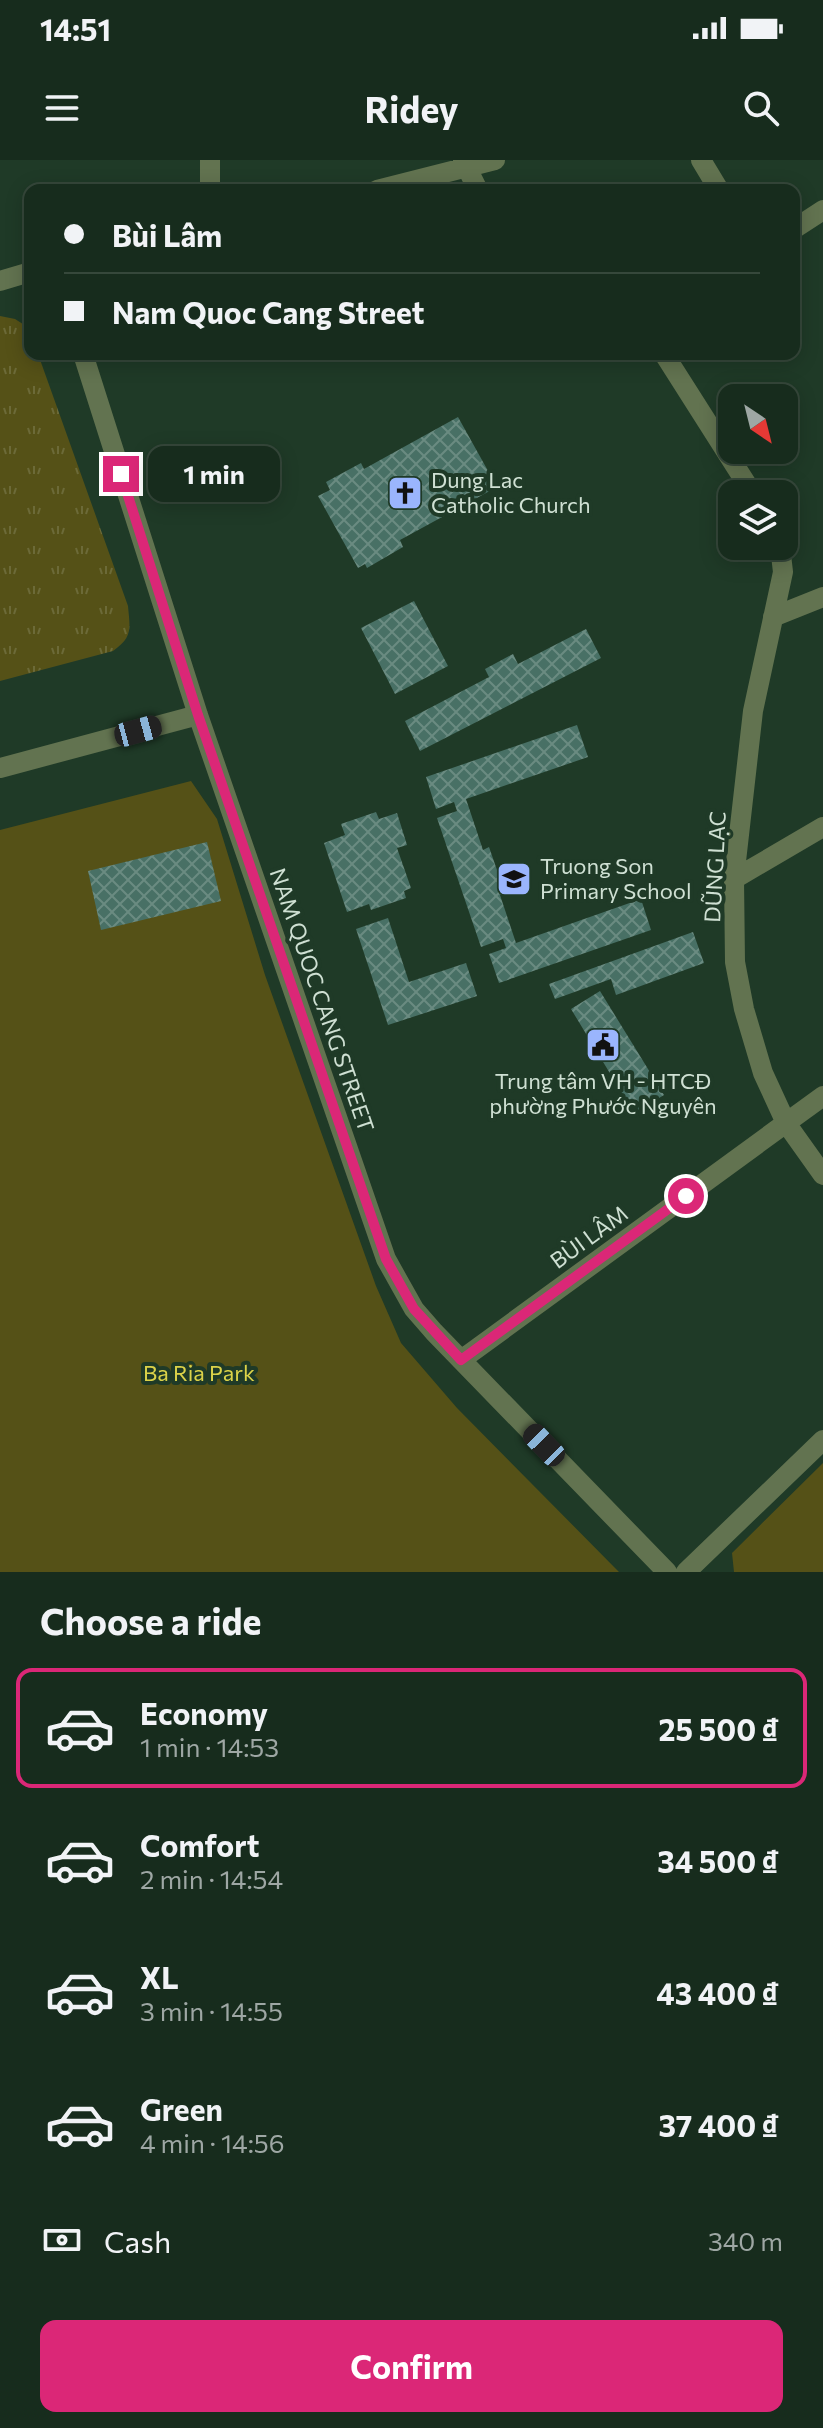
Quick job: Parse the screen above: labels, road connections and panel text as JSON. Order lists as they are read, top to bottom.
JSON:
{
  "streets": {
    "street": ["DŨNG LẠC", "NAM QUOC CANG STREET", "BÙI LÂM"]
  },
  "crossings": [
    ["DŨNG LẠC", "BÙI LÂM"],
    ["NAM QUOC CANG STREET", "BÙI LÂM"]
  ],
  "parks": ["Ba Ria Park"],
  "places": {
    "church": ["Dung Lac Catholic Church"],
    "school or university": ["Truong Son Primary School"],
    "public building": ["Trung tâm VH - HTCĐ phường Phước Nguyên"]
  },
  "north": "bottom right",
  "page": {
    "status": "14:51",
    "header": "Ridey",
    "banner": ["Bùi Lâm", "Nam Quoc Cang Street"],
    "bubble": "1 min",
    "heading": "Choose a ride",
    "list": [
      {
        "name": "Economy",
        "note": "1 min · 14:53",
        "value": "25 500 ₫"
      },
      {
        "name": "Comfort",
        "note": "2 min · 14:54",
        "value": "34 500 ₫"
      },
      {
        "name": "XL",
        "note": "3 min · 14:55",
        "value": "43 400 ₫"
      },
      {
        "name": "Green",
        "note": "4 min · 14:56",
        "value": "37 400 ₫"
      }
    ],
    "pay": ["Cash", "340 m"],
    "buttons": "Confirm"
  }
}
